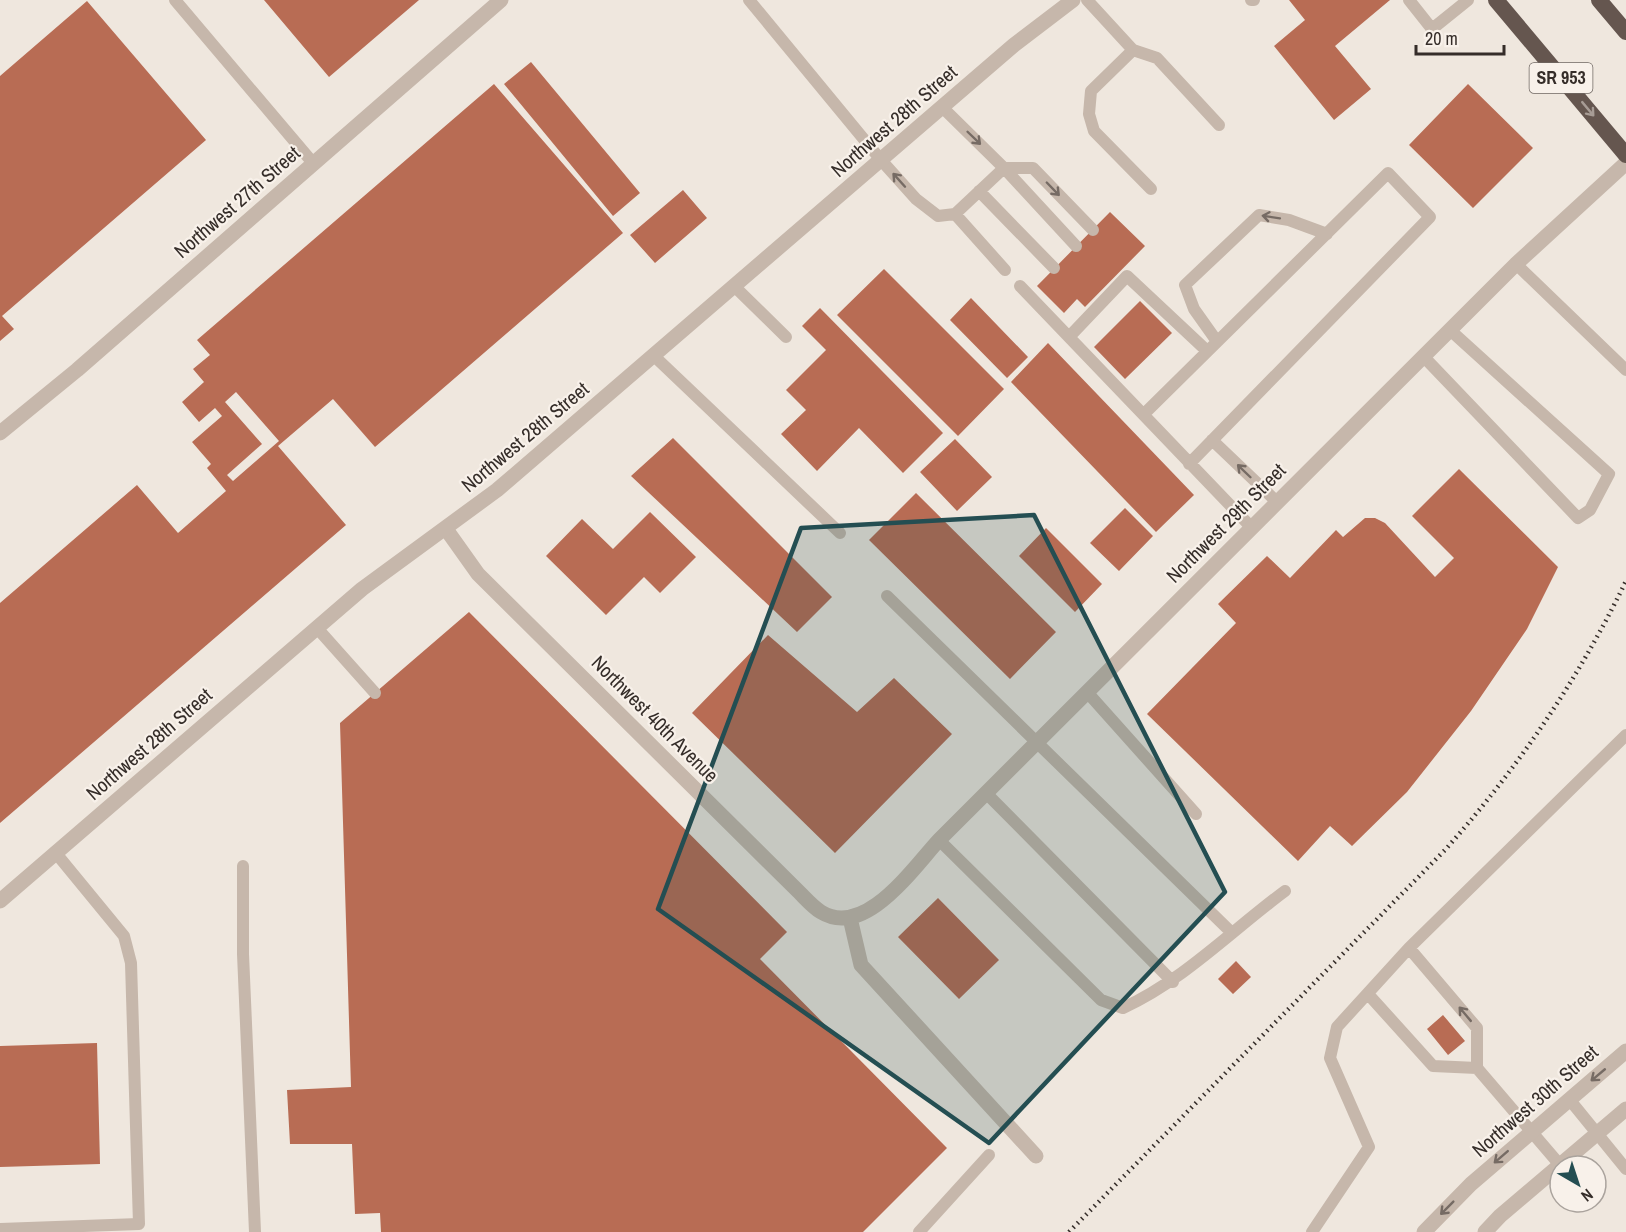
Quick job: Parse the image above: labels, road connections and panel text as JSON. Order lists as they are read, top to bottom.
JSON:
{
  "streets": {
    "highway": ["SR 953"],
    "street": [
      "Northwest 28th Street",
      "Northwest 27th Street",
      "Northwest 29th Street",
      "Northwest 40th Avenue",
      "Northwest 30th Street"
    ]
  },
  "crossings": [
    ["Northwest 28th Street", "Northwest 40th Avenue"],
    ["Northwest 29th Street", "Northwest 40th Avenue"]
  ],
  "scale_bar": "20 m",
  "north": "bottom right"
}
